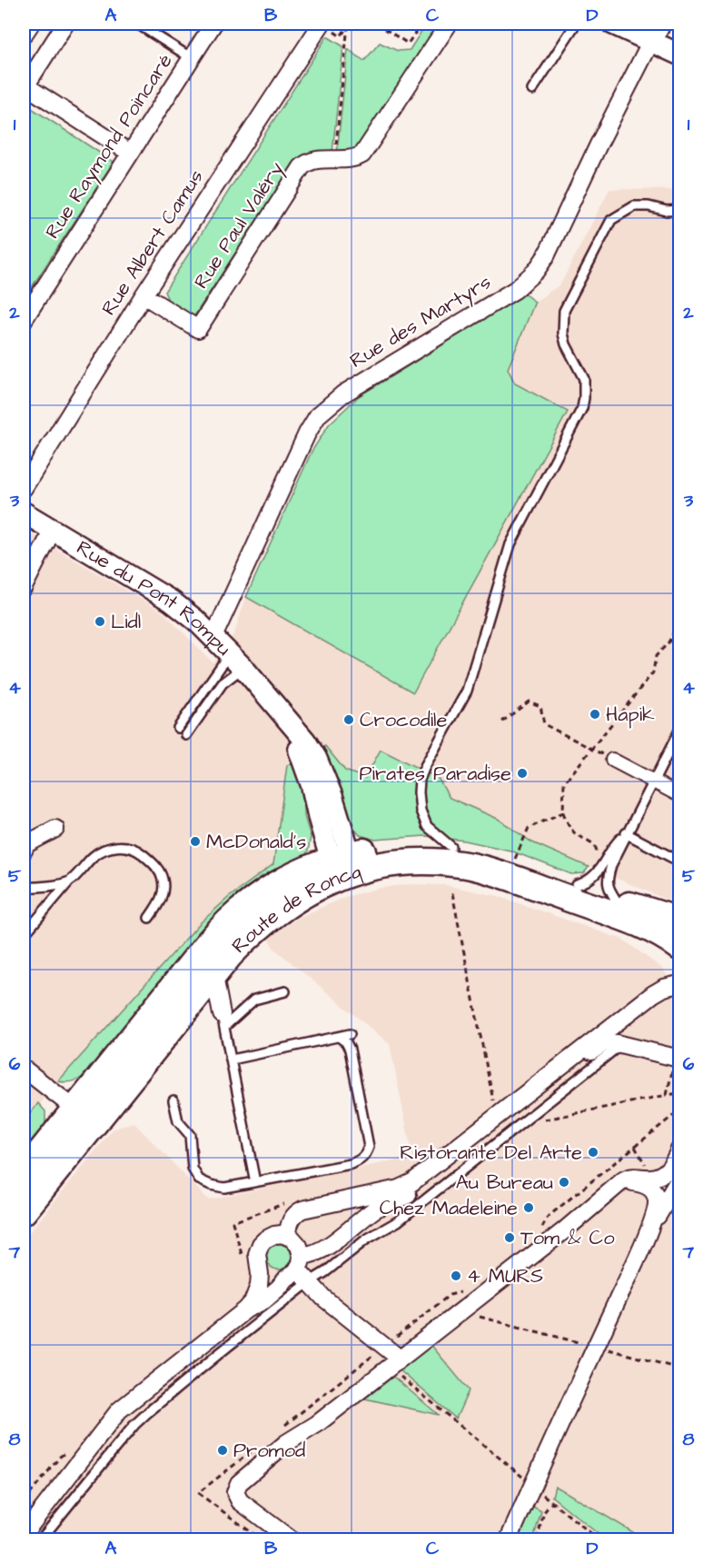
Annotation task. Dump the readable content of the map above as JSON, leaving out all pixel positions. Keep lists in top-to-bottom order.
{
  "streets": {
    "main road": ["Route de Roncq"],
    "street": [
      "Rue Raymond Poincaré",
      "Rue Paul Valéry",
      "Rue Albert Camus",
      "Rue des Martyrs",
      "Rue du Pont Rompu"
    ]
  },
  "crossings": [
    ["Rue Paul Valéry", "Rue Albert Camus"],
    ["Rue des Martyrs", "Rue du Pont Rompu"],
    ["Rue du Pont Rompu", "Route de Roncq"]
  ],
  "places": [
    "Lidl",
    "Hapik",
    "Crocodile",
    "Pirates Paradise",
    "McDonald's",
    "Ristorante Del Arte",
    "Au Bureau",
    "Chez Madeleine",
    "Tom & Co",
    "4 MURS",
    "Promod"
  ],
  "grid": {
    "columns": [
      "A",
      "B",
      "C",
      "D"
    ],
    "rows": [
      "1",
      "2",
      "3",
      "4",
      "5",
      "6",
      "7",
      "8"
    ]
  }
}
